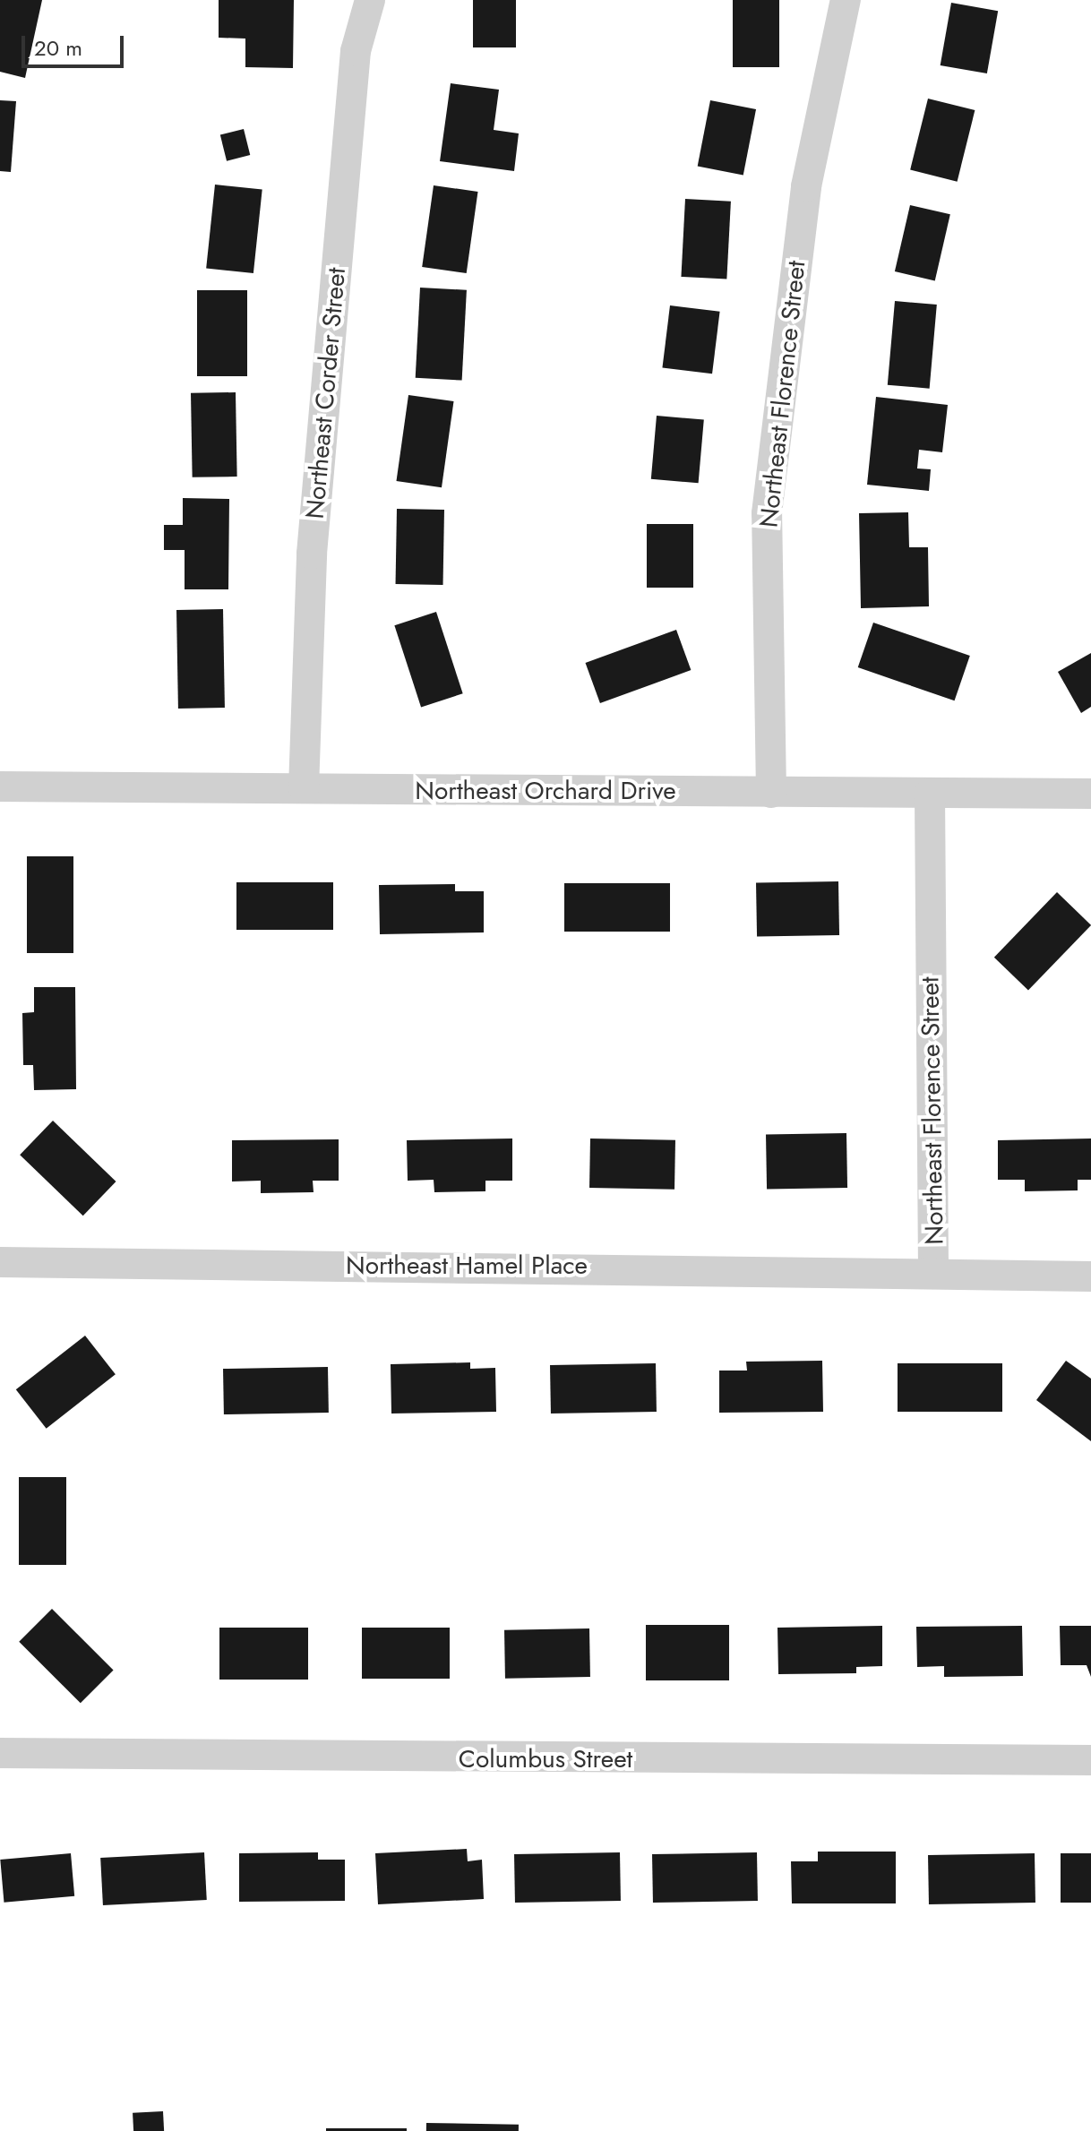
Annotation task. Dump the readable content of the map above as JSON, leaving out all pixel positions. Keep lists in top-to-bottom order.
{
  "streets": {
    "street": [
      "Northeast Corder Street",
      "Northeast Florence Street",
      "Northeast Orchard Drive",
      "Northeast Hamel Place",
      "Columbus Street"
    ]
  },
  "crossings": [
    ["Northeast Corder Street", "Northeast Orchard Drive"],
    ["Northeast Florence Street", "Northeast Orchard Drive"],
    ["Northeast Florence Street", "Northeast Hamel Place"]
  ],
  "scale_bar": "20 m"
}
